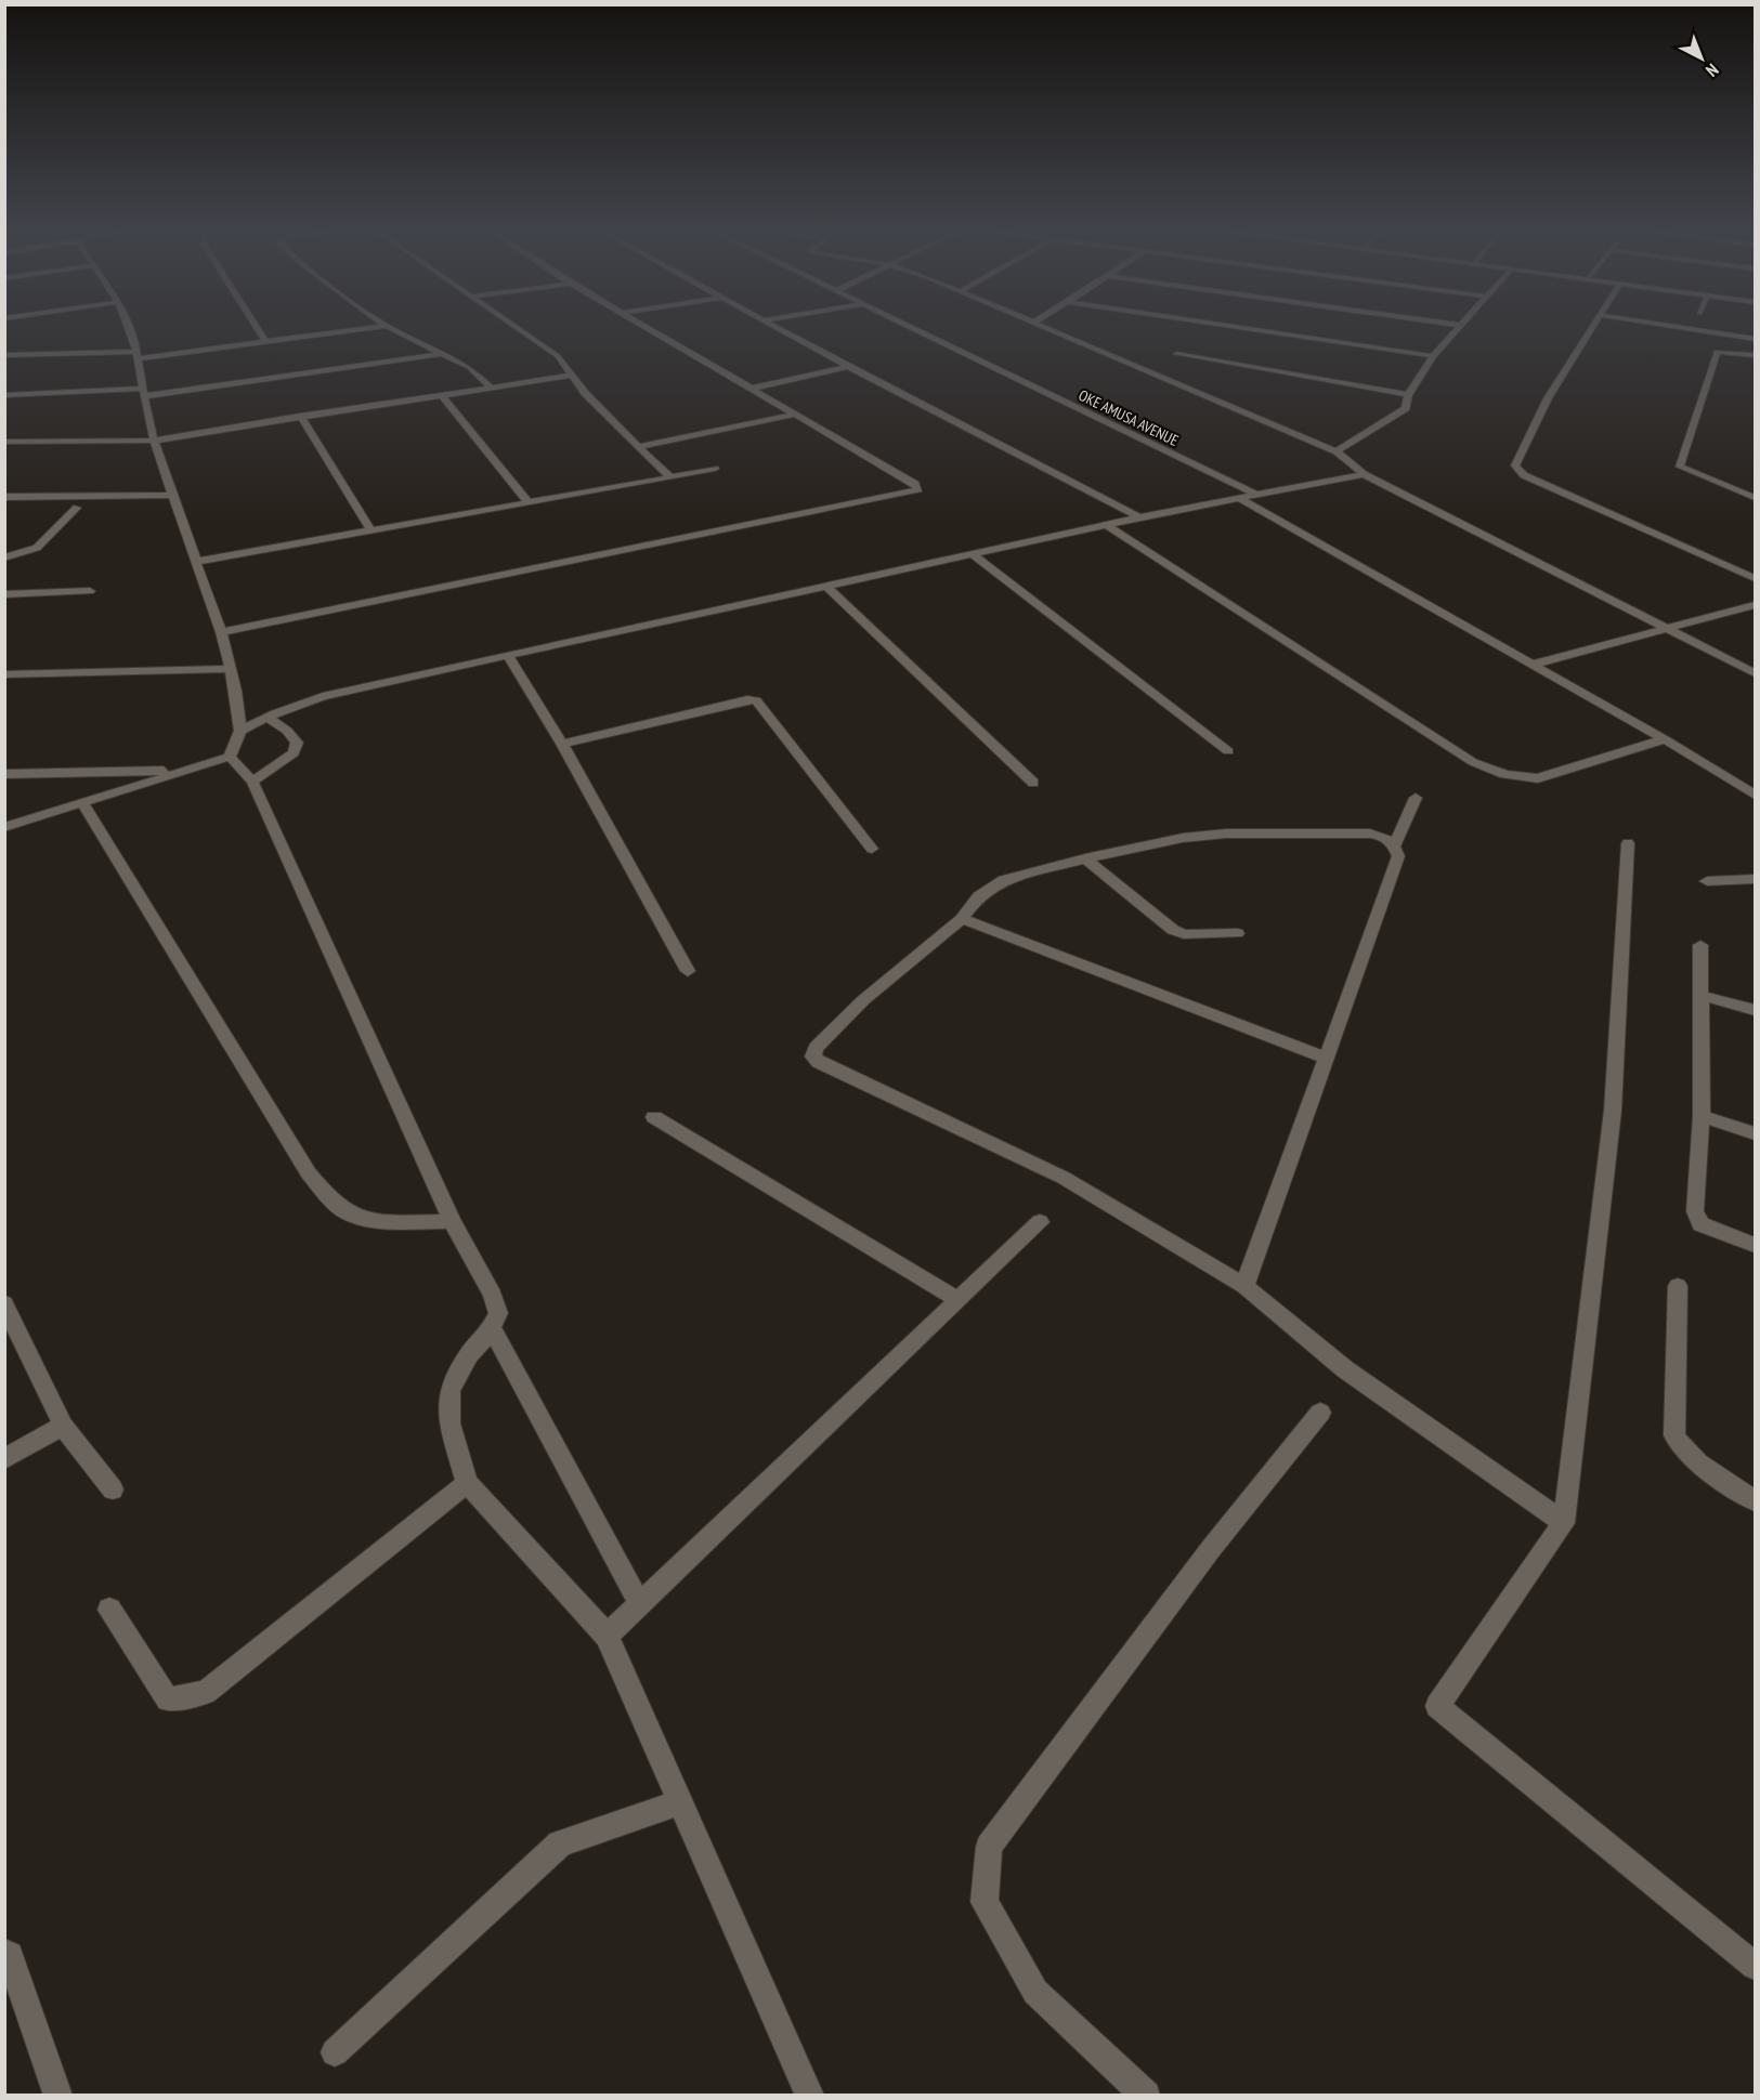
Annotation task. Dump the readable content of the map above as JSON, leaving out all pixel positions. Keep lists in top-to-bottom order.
{
  "streets": {
    "street": ["OKE AMUSA AVENUE"]
  },
  "north": "bottom right"
}
